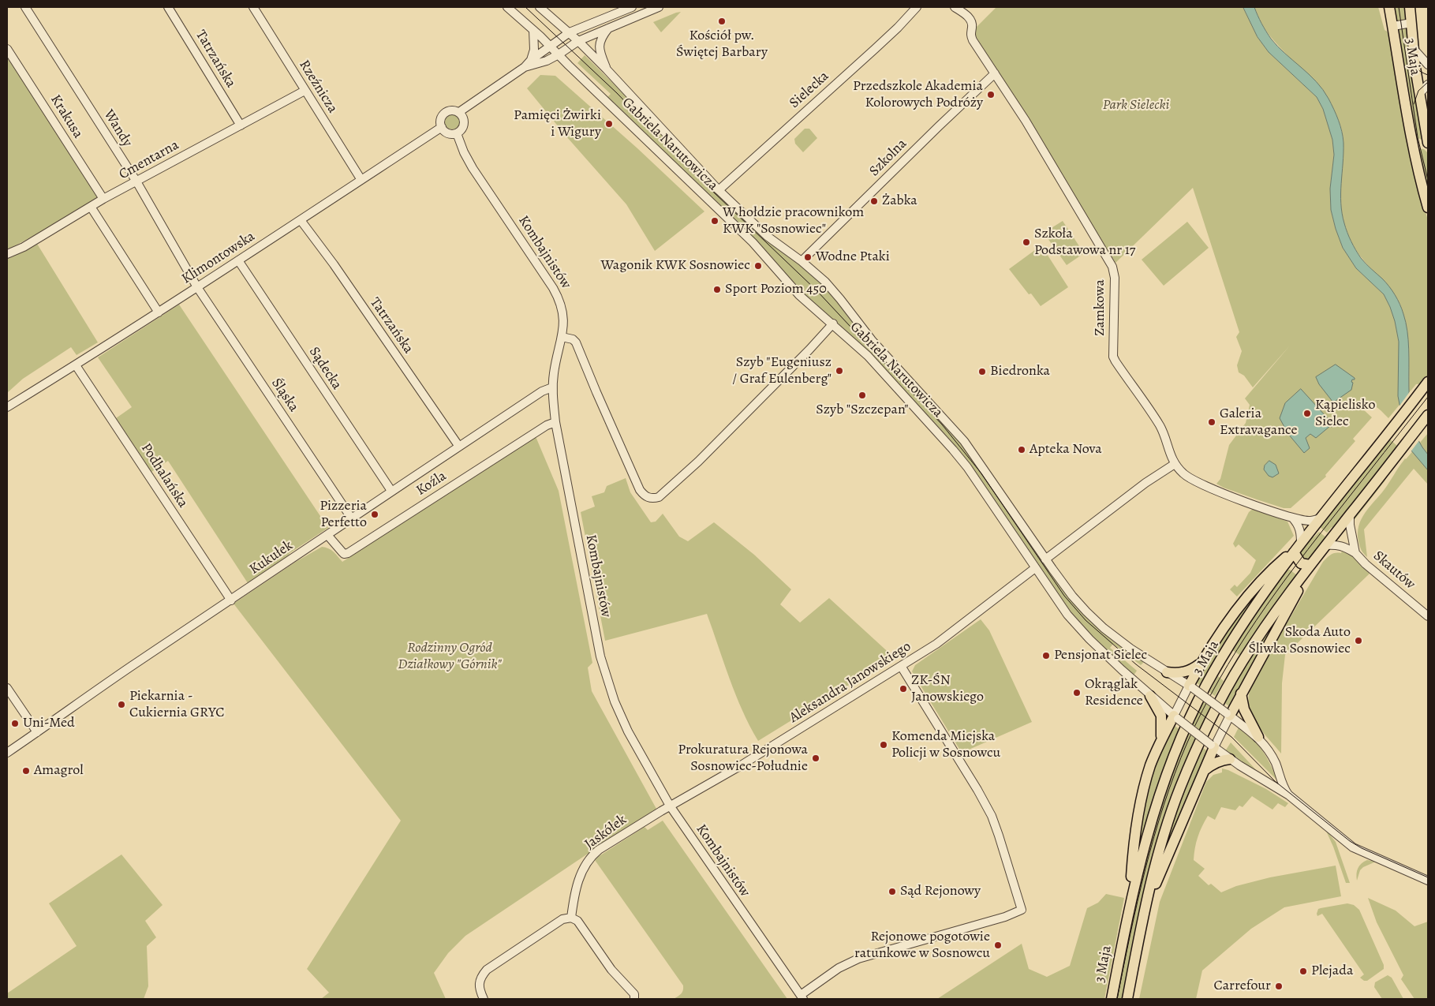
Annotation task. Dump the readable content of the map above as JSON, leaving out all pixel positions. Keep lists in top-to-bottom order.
{
  "streets": {
    "main road": ["3 Maja"],
    "street": [
      "Tatrzańska",
      "Rzeźnicza",
      "Sielecka",
      "Krakusa",
      "Wandy",
      "Gabriela Narutowicza",
      "Szkolna",
      "Cmentarna",
      "Kombajnistów",
      "Klimontowska",
      "Zamkowa",
      "Sądecka",
      "Śląska",
      "Podhalańska",
      "Koźla",
      "Kukułek",
      "Skautów",
      "Aleksandra Janowskiego",
      "Jaskółek"
    ]
  },
  "crossings": [
    ["3 Maja", "Gabriela Narutowicza"],
    ["3 Maja", "Zamkowa"],
    ["Tatrzańska", "Cmentarna"],
    ["Tatrzańska", "Klimontowska"],
    ["Tatrzańska", "Kukułek"],
    ["Rzeźnicza", "Cmentarna"],
    ["Rzeźnicza", "Klimontowska"],
    ["Sielecka", "Gabriela Narutowicza"],
    ["Krakusa", "Cmentarna"],
    ["Wandy", "Cmentarna"],
    ["Wandy", "Klimontowska"],
    ["Wandy", "Śląska"],
    ["Gabriela Narutowicza", "Szkolna"],
    ["Gabriela Narutowicza", "Aleksandra Janowskiego"],
    ["Szkolna", "Zamkowa"],
    ["Kombajnistów", "Klimontowska"],
    ["Kombajnistów", "Koźla"],
    ["Kombajnistów", "Kukułek"],
    ["Kombajnistów", "Aleksandra Janowskiego"],
    ["Kombajnistów", "Jaskółek"],
    ["Klimontowska", "Sądecka"],
    ["Klimontowska", "Śląska"],
    ["Klimontowska", "Podhalańska"],
    ["Sądecka", "Kukułek"],
    ["Śląska", "Kukułek"],
    ["Podhalańska", "Kukułek"],
    ["Koźla", "Kukułek"],
    ["Aleksandra Janowskiego", "Jaskółek"]
  ],
  "parks": ["Park Sielecki", "Rodzinny Ogród Działkowy \"Górnik\""],
  "places": [
    "Kościół pw. Świętej Barbary",
    "Przedszkole Akademia Kolorowych Podróży",
    "Pamięci Żwirki i Wigury",
    "Żabka",
    "W hołdzie pracownikom KWK \"Sosnowiec\"",
    "Szkoła Podstawowa nr 17",
    "Wodne Ptaki",
    "Wagonik KWK Sosnowiec",
    "Sport Poziom 450",
    "Szyb \"Eugeniusz / Graf Eulenberg\"",
    "Biedronka",
    "Szyb \"Szczepan\"",
    "Kąpielisko Sielec",
    "Galeria Extravagance",
    "Apteka Nova",
    "Pizzeria Perfetto",
    "Skoda Auto Śliwka Sosnowiec",
    "Pensjonat Sielec",
    "ZK-ŚN Janowskiego",
    "Okrąglak Residence",
    "Piekarnia - Cukiernia GRYC",
    "Uni-Med",
    "Komenda Miejska Policji w Sosnowcu",
    "Prokuratura Rejonowa Sosnowiec-Południe",
    "Amagrol",
    "Sąd Rejonowy",
    "Rejonowe pogotowie ratunkowe w Sosnowcu",
    "Plejada",
    "Carrefour"
  ]
}
